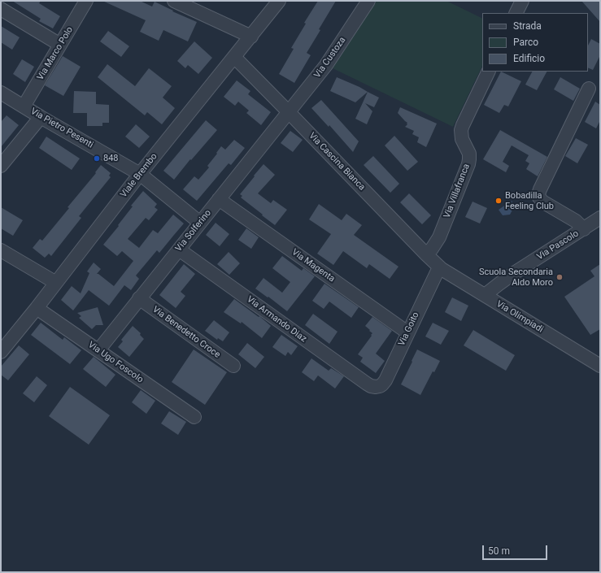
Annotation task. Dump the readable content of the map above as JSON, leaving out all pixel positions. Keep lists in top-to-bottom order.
{
  "streets": {
    "street": [
      "Via Marco Polo",
      "Via Custoza",
      "Via Pietro Pesenti",
      "Via Cascina Bianca",
      "Viale Brembo",
      "Via Villafranca",
      "Via Solferino",
      "Via Pascolo",
      "Via Magenta",
      "Via Olimpiadi",
      "Via Armando Diaz",
      "Via Goito",
      "Via Benedetto Croce",
      "Via Ugo Foscolo"
    ]
  },
  "crossings": [
    ["Via Marco Polo", "Via Pietro Pesenti"],
    ["Via Custoza", "Via Cascina Bianca"],
    ["Via Custoza", "Via Solferino"],
    ["Via Pietro Pesenti", "Viale Brembo"],
    ["Via Pietro Pesenti", "Via Solferino"],
    ["Via Cascina Bianca", "Viale Brembo"],
    ["Via Cascina Bianca", "Via Villafranca"],
    ["Via Cascina Bianca", "Via Solferino"],
    ["Via Cascina Bianca", "Via Olimpiadi"],
    ["Via Cascina Bianca", "Via Goito"],
    ["Viale Brembo", "Via Ugo Foscolo"],
    ["Via Solferino", "Via Magenta"],
    ["Via Solferino", "Via Armando Diaz"],
    ["Via Solferino", "Via Benedetto Croce"],
    ["Via Solferino", "Via Ugo Foscolo"],
    ["Via Pascolo", "Via Olimpiadi"],
    ["Via Magenta", "Via Goito"],
    ["Via Olimpiadi", "Via Goito"],
    ["Via Armando Diaz", "Via Goito"]
  ],
  "places": ["848", "Bobadilla Feeling Club", "Scuola Secondaria Aldo Moro"],
  "legend": ["Strada", "Parco", "Edificio"],
  "scale_bar": "50 m"
}
